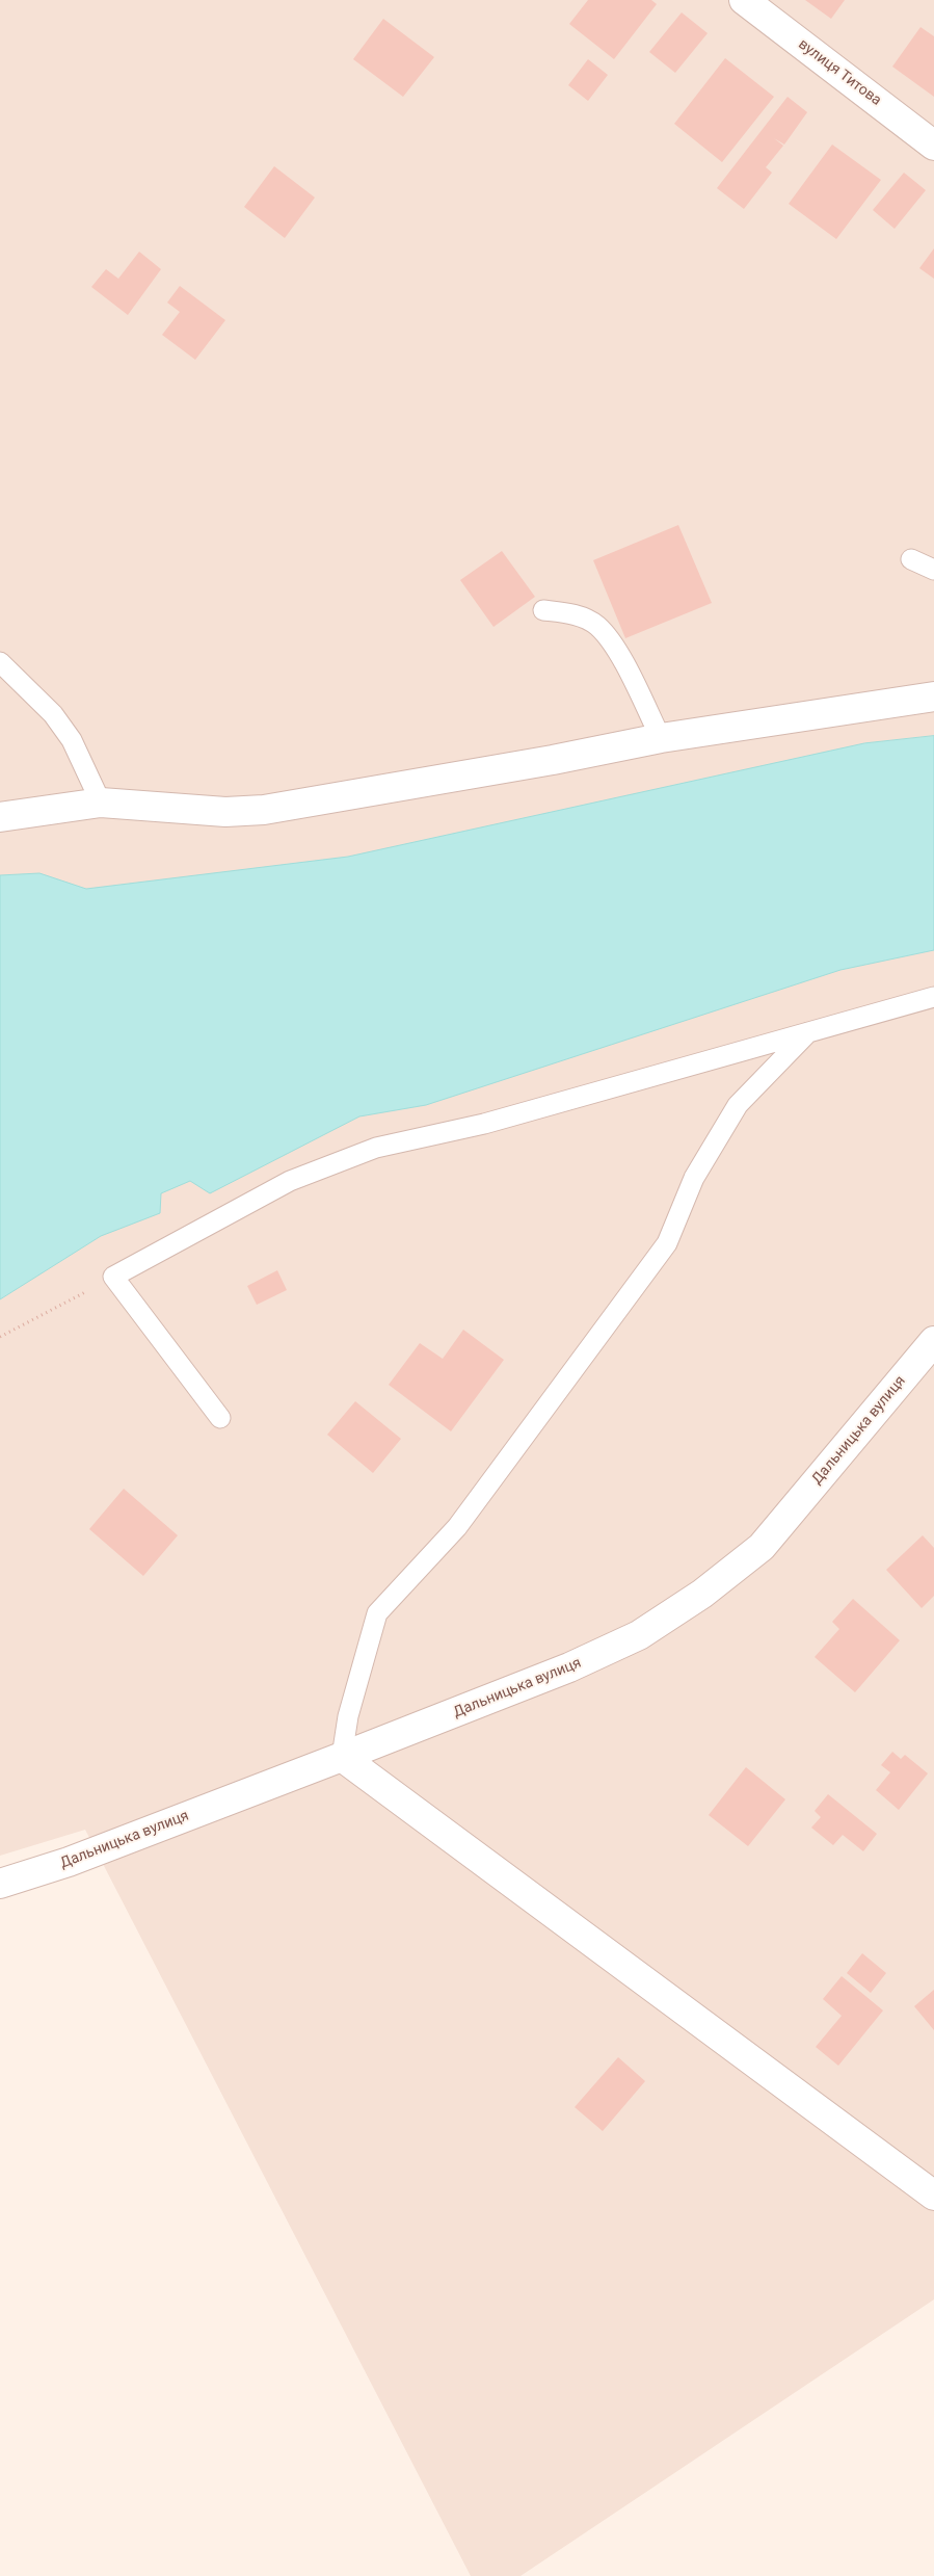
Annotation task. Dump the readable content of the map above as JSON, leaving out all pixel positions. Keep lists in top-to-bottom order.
{
  "streets": {
    "street": ["вулиця Титова", "Дальницька вулиця"]
  }
}
